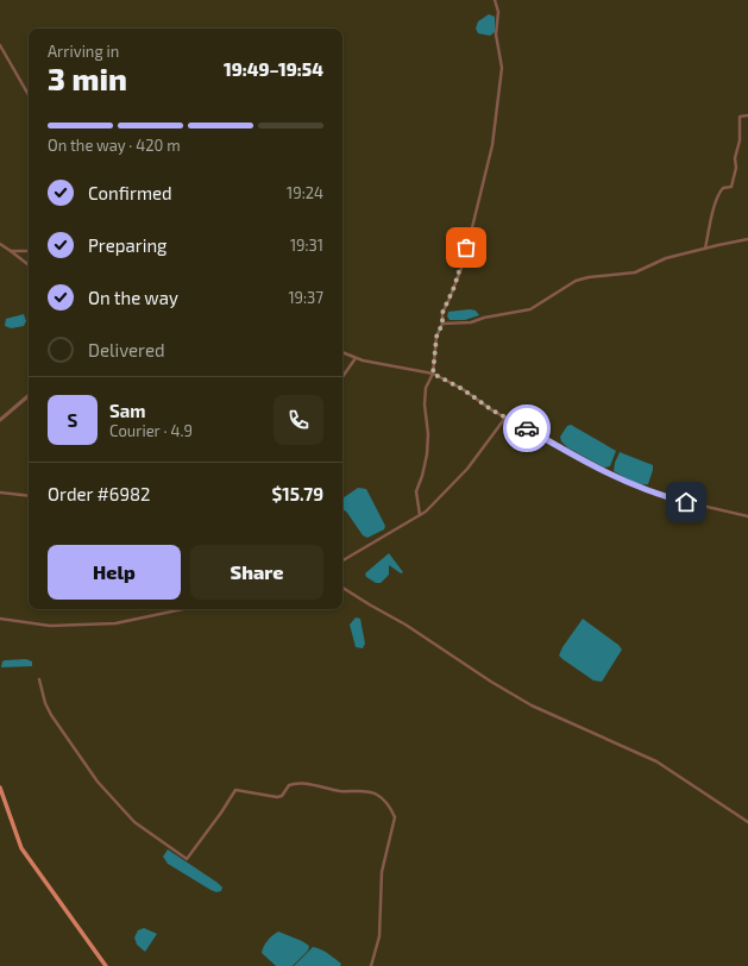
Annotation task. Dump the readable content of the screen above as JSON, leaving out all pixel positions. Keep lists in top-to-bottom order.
{
  "page": {
    "heading": ["3 min", "Arriving in", "19:49–19:54"],
    "panel": [
      "Sam",
      "Courier · 4.9",
      "Order #6982",
      "$15.79"
    ],
    "bar": "On the way · 420 m",
    "list": [
      ["Confirmed", "19:24"],
      ["Preparing", "19:31"],
      ["On the way", "19:37"],
      "Delivered"
    ],
    "round": "S",
    "buttons": ["Help", "Share"]
  }
}
